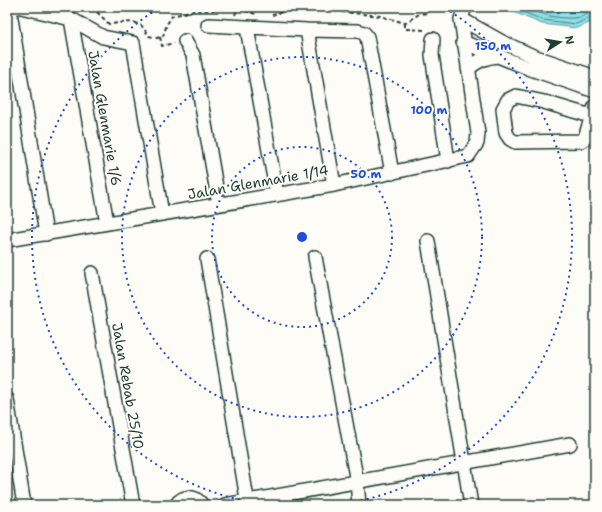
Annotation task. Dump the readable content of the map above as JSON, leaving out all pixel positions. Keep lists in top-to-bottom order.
{
  "streets": {
    "street": ["Jalan Glenmarie 1/6", "Jalan Glenmarie 1/14", "Jalan Rebab 25/10"]
  },
  "crossings": [
    ["Jalan Glenmarie 1/6", "Jalan Glenmarie 1/14"]
  ],
  "north": "right",
  "rings": ["150 m", "100 m", "50 m"]
}
